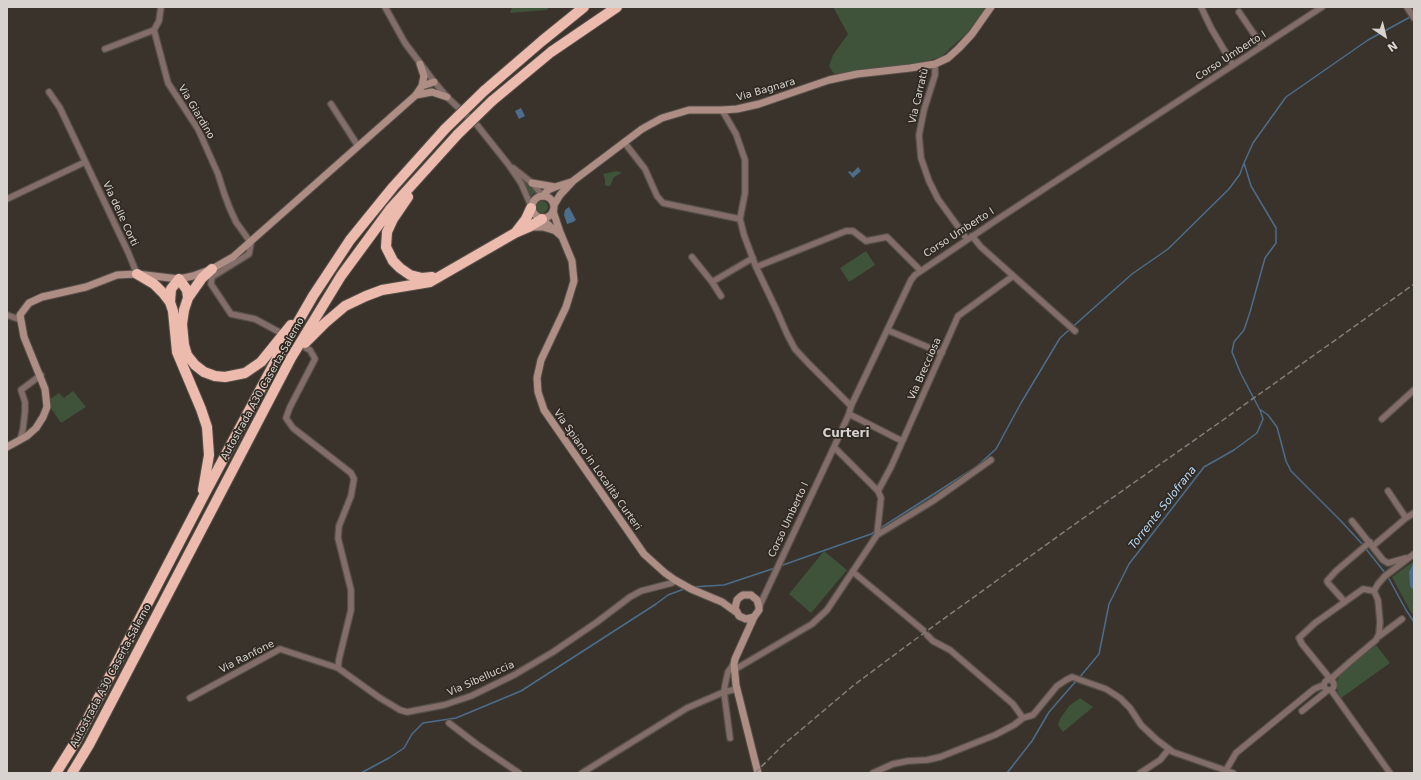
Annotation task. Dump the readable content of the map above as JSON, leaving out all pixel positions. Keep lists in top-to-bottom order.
{
  "streets": {
    "highway": ["Autostrada A30 Caserta-Salerno"],
    "main road": ["Via Bagnara", "Via Spiano in Località Curteri"],
    "street": [
      "Corso Umberto I",
      "Via Carratù",
      "Via Giardino",
      "Via delle Corti",
      "Via Brecciosa",
      "Via Ranfone",
      "Via Sibelluccia"
    ]
  },
  "crossings": [
    ["Corso Umberto I", "Via Carratù"],
    ["Corso Umberto I", "Via Spiano in Località Curteri"],
    ["Via Bagnara", "Via Carratù"],
    ["Via Bagnara", "Via Spiano in Località Curteri"],
    ["Via Carratù", "Via Brecciosa"],
    ["Via Spiano in Località Curteri", "Via Sibelluccia"],
    ["Via Ranfone", "Via Sibelluccia"]
  ],
  "districts": ["Curteri"],
  "water": ["Torrente Solofrana"],
  "north": "bottom right"
}
